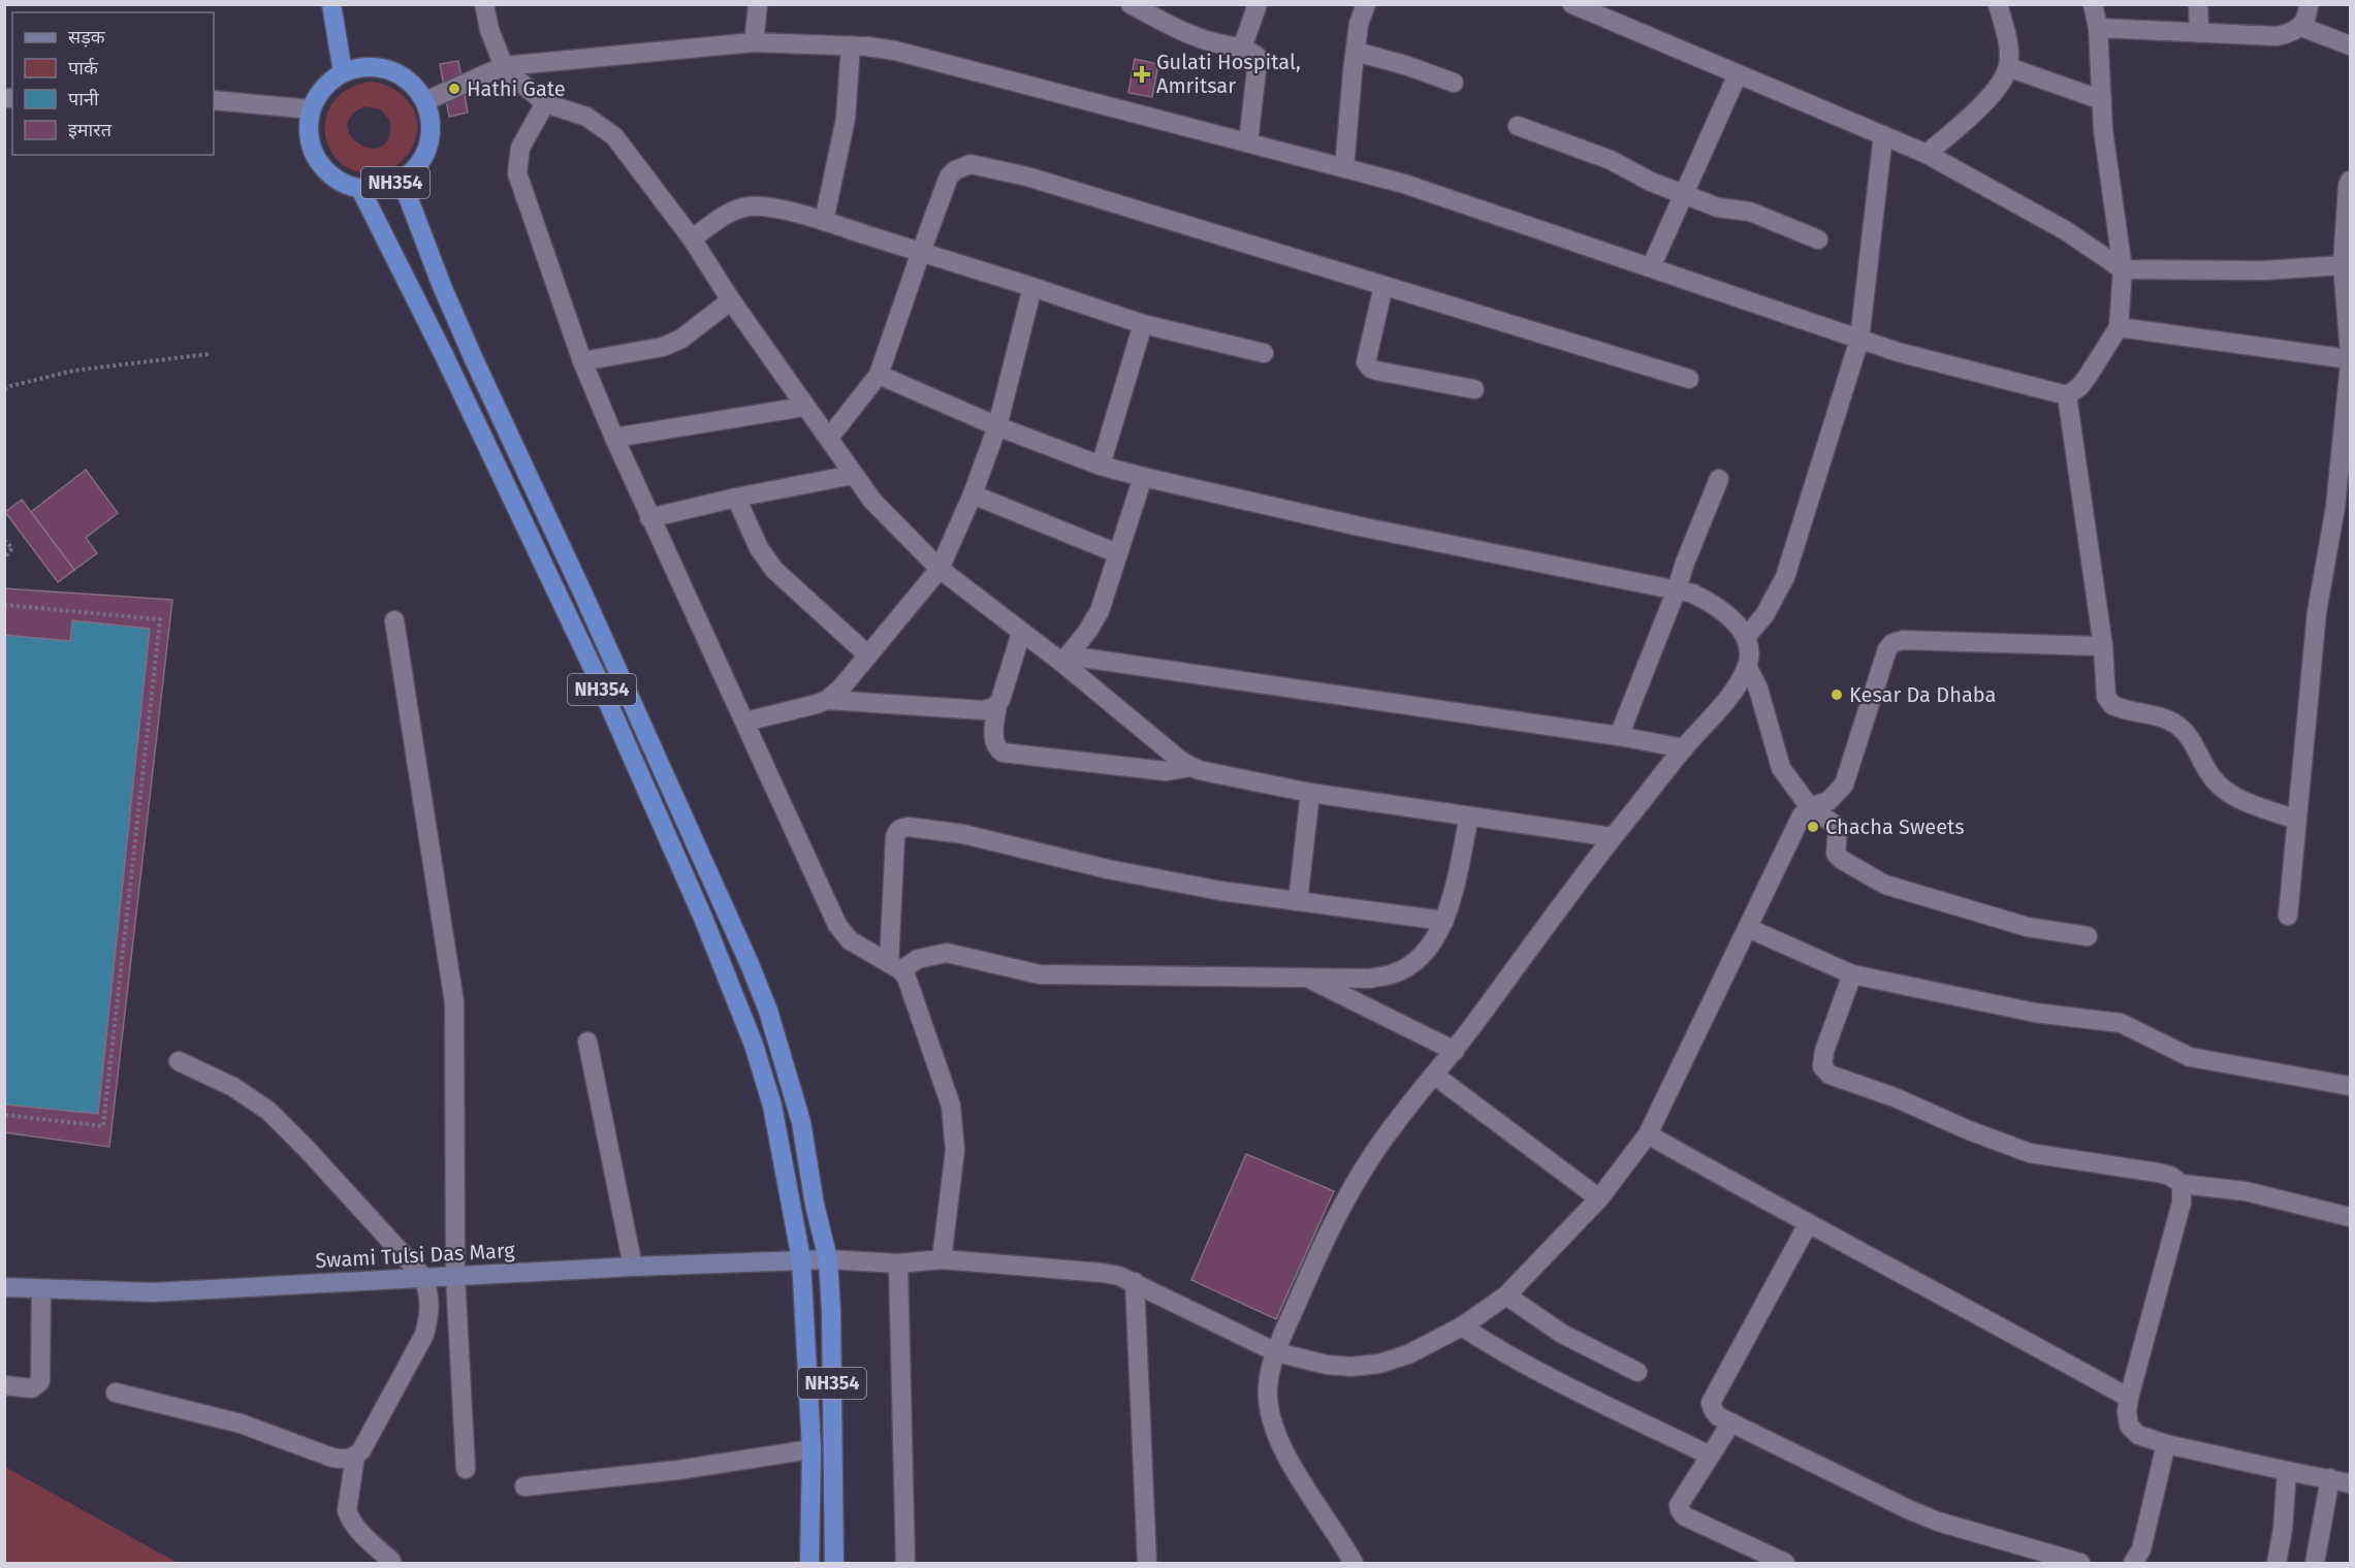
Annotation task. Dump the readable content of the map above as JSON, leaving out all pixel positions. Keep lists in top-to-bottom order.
{
  "streets": {
    "highway": ["NH354"],
    "street": ["Swami Tulsi Das Marg"]
  },
  "crossings": [
    ["NH354", "Swami Tulsi Das Marg"]
  ],
  "places": {
    "health": ["Gulati Hospital, Amritsar"],
    "other": ["Hathi Gate", "Kesar Da Dhaba", "Chacha Sweets"]
  },
  "legend": [
    "सड़क",
    "पार्क",
    "पानी",
    "इमारत"
  ]
}
